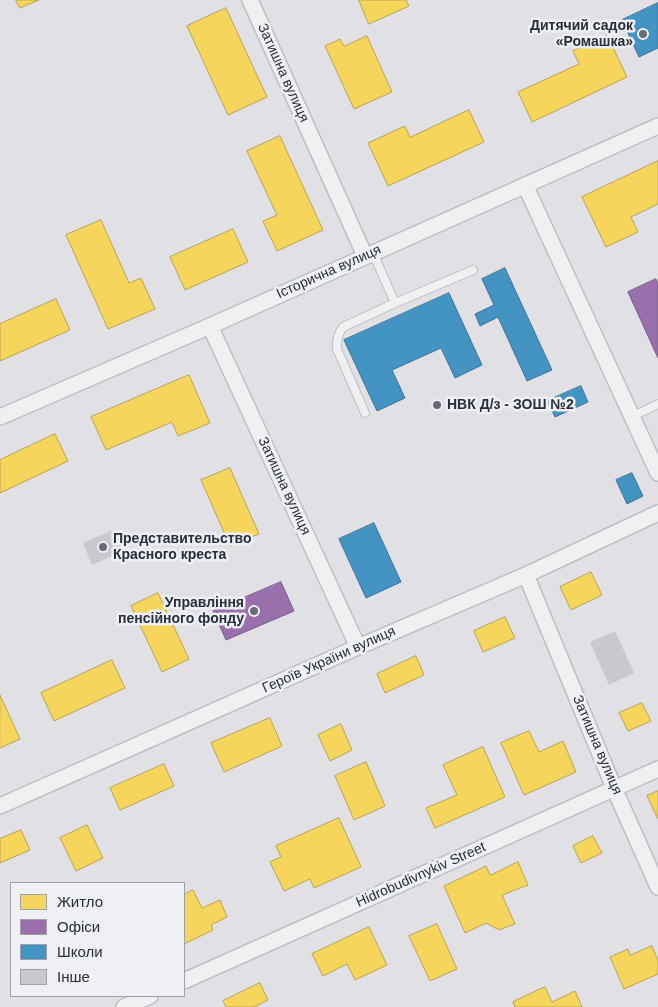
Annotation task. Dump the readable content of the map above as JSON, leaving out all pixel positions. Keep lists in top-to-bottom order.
{
  "streets": {
    "street": [
      "Затишна вулиця",
      "Історична вулиця",
      "Героїв України вулиця",
      "Hidrobudivnykiv Street"
    ]
  },
  "crossings": [
    ["Затишна вулиця", "Історична вулиця"],
    ["Затишна вулиця", "Героїв України вулиця"],
    ["Затишна вулиця", "Hidrobudivnykiv Street"]
  ],
  "places": [
    "Дитячий садок «Ромашка»",
    "НВК Д/з - ЗОШ №2",
    "Представительство Красного креста",
    "Управління пенсійного фонду"
  ],
  "legend": [
    "Житло",
    "Офіси",
    "Школи",
    "Інше"
  ]
}
